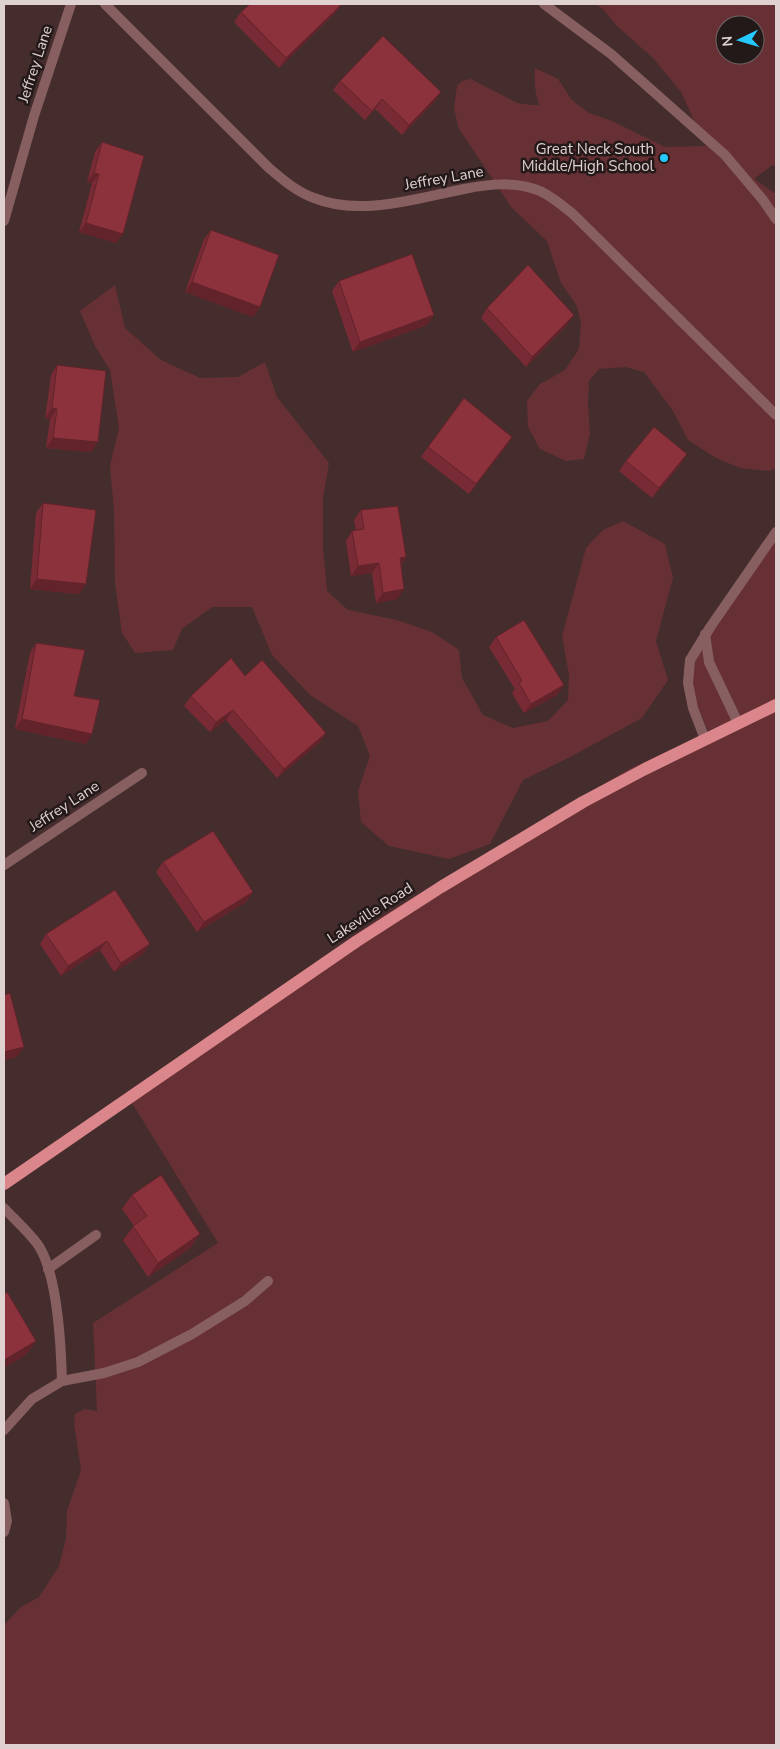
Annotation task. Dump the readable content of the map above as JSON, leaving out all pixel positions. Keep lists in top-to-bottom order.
{
  "streets": {
    "main road": ["Lakeville Road"],
    "street": ["Jeffrey Lane"]
  },
  "places": ["Great Neck South Middle/High School"],
  "north": "left"
}
